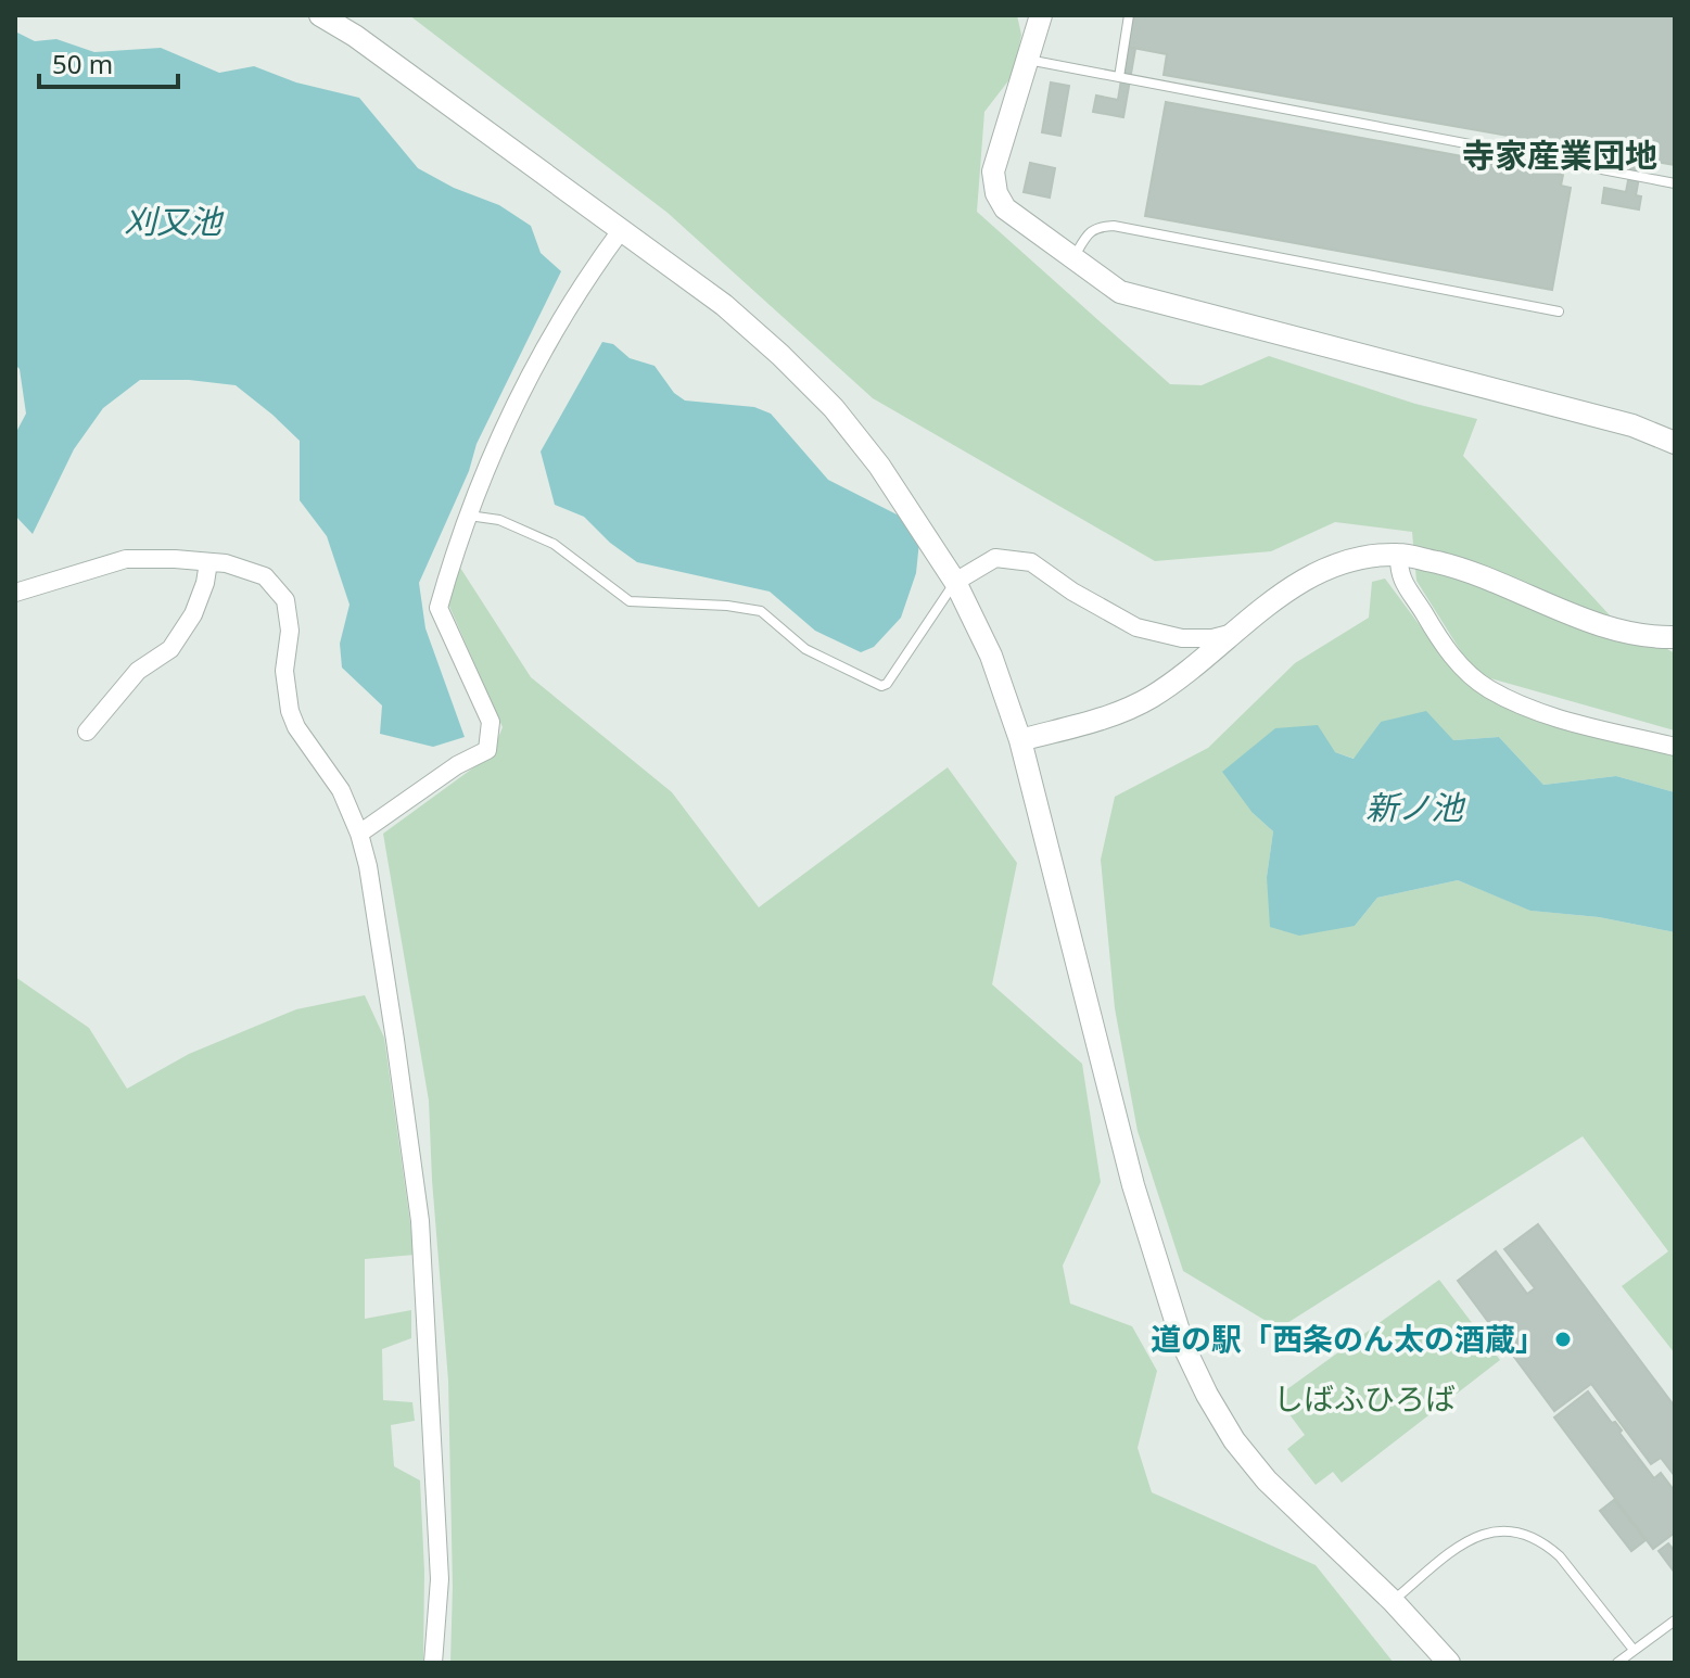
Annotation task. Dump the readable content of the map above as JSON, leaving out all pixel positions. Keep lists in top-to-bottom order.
{
  "districts": ["寺家産業団地"],
  "water": ["刈又池", "新ノ池"],
  "parks": ["しばふひろば"],
  "places": ["道の駅「西条のん太の酒蔵」"],
  "scale_bar": "50 m"
}
